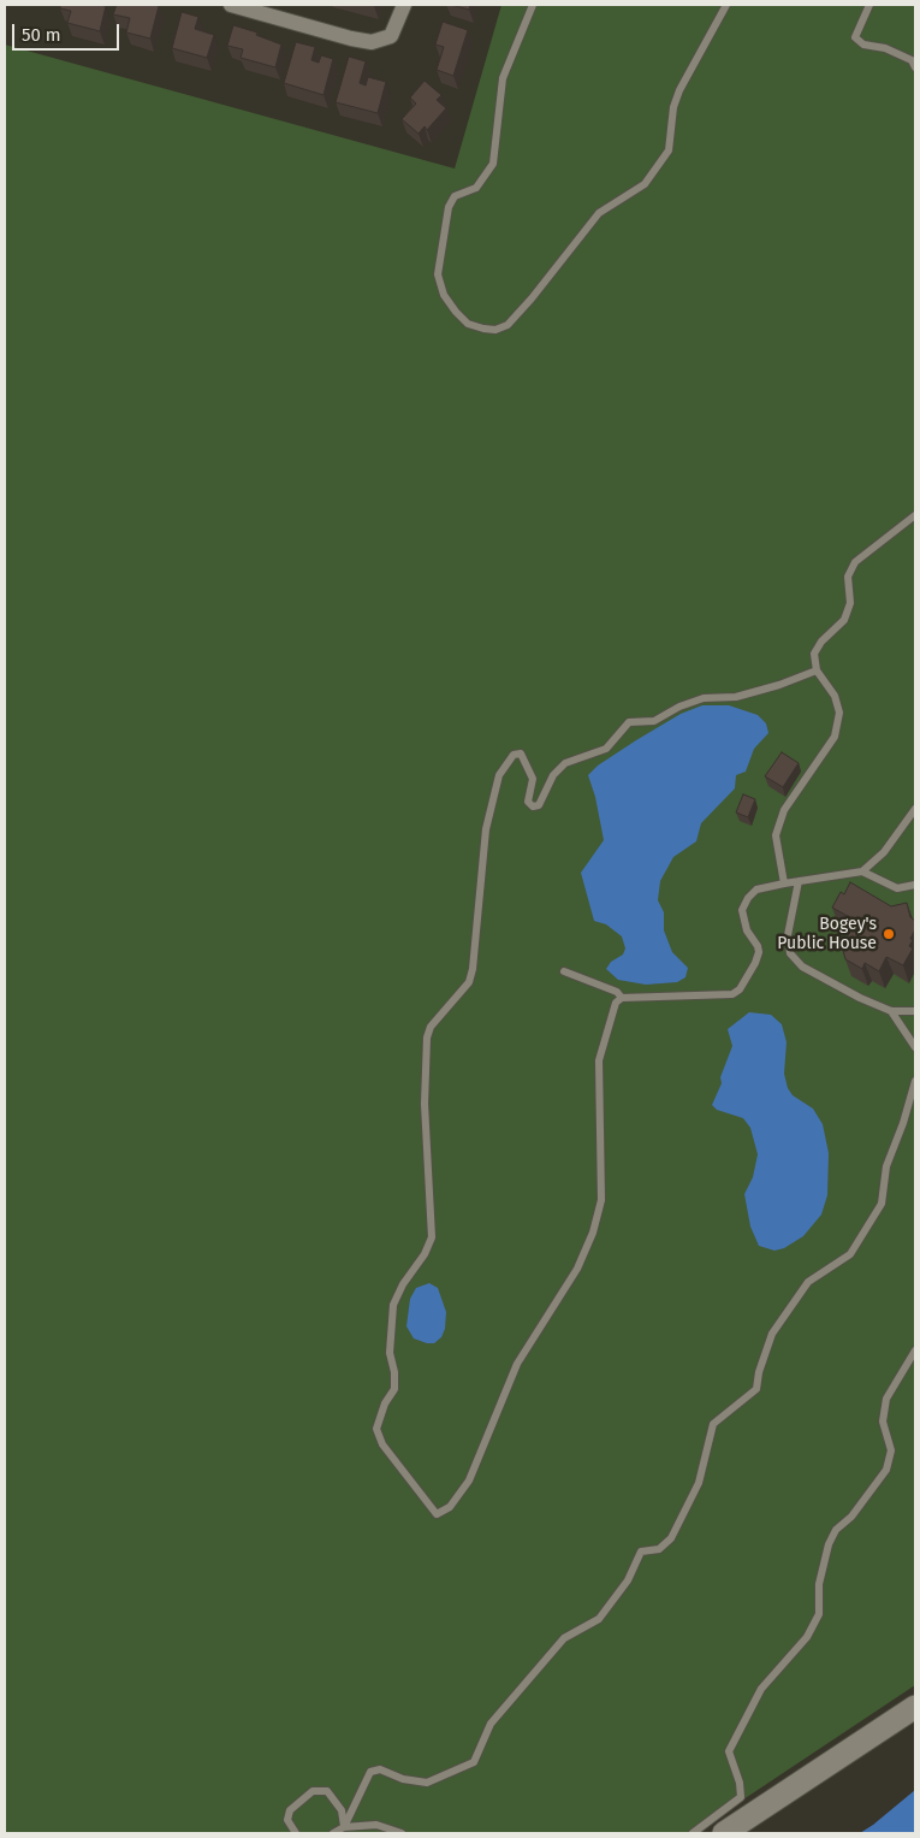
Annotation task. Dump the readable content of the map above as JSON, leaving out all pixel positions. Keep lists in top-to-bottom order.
{
  "places": ["Bogey's Public House"],
  "scale_bar": "50 m"
}
